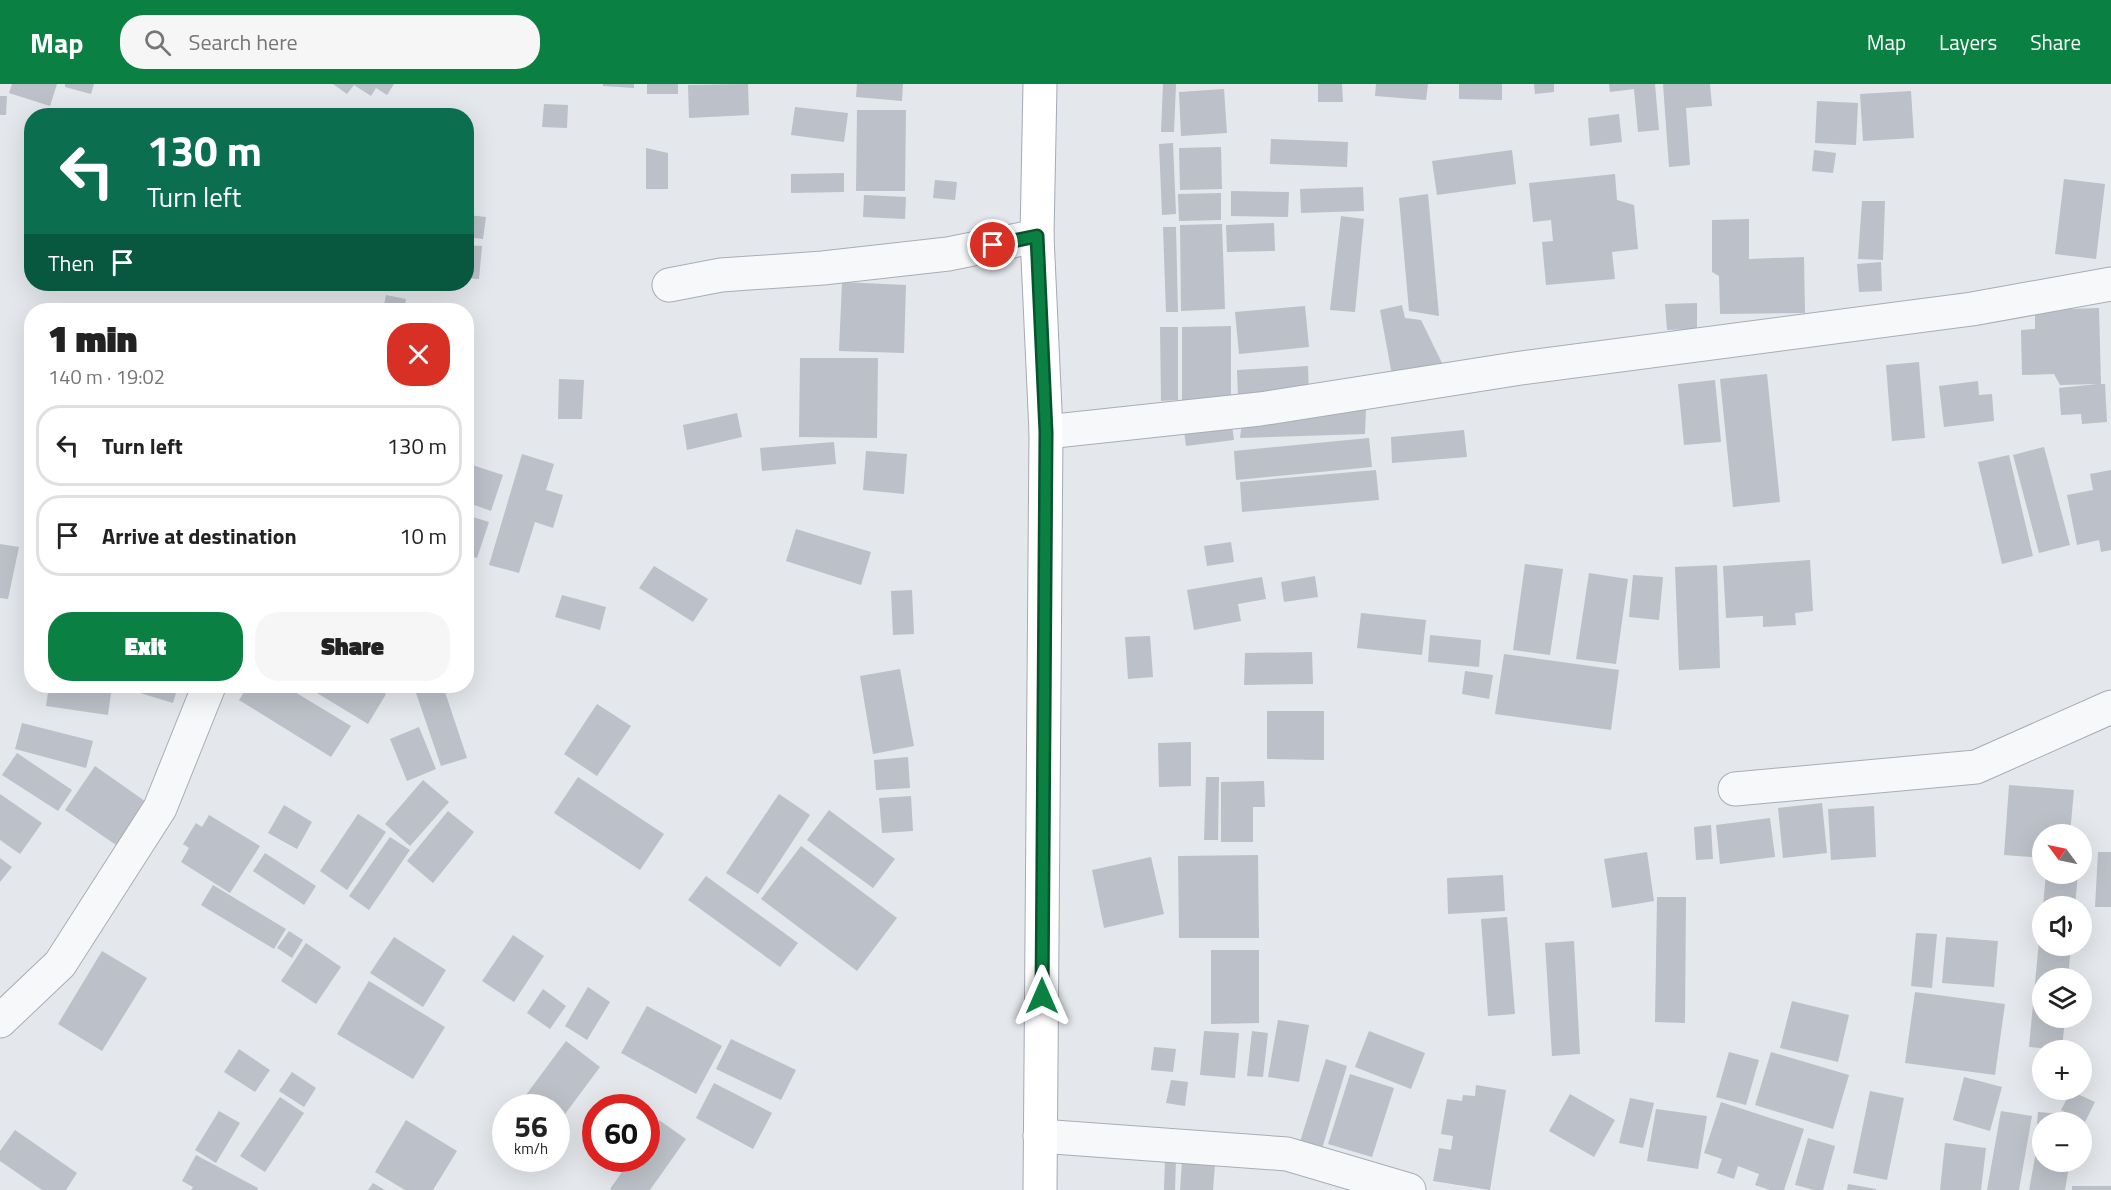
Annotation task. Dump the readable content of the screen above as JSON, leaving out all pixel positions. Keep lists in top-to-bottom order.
{
  "north": "top left",
  "page": {
    "header": "Map",
    "search": "Search here",
    "nav": ["Map", "Layers", "Share"],
    "turn": ["130 m", "Turn left"],
    "then": "Then",
    "heading": ["1 min", "140 m · 19:02"],
    "list": [
      {
        "name": "Turn left",
        "value": "130 m"
      },
      {
        "name": "Arrive at destination",
        "value": "10 m"
      }
    ],
    "buttons": ["Exit", "Share"],
    "map_buttons": ["+", "−"],
    "speed": "56 km/h",
    "limit": "60"
  }
}
